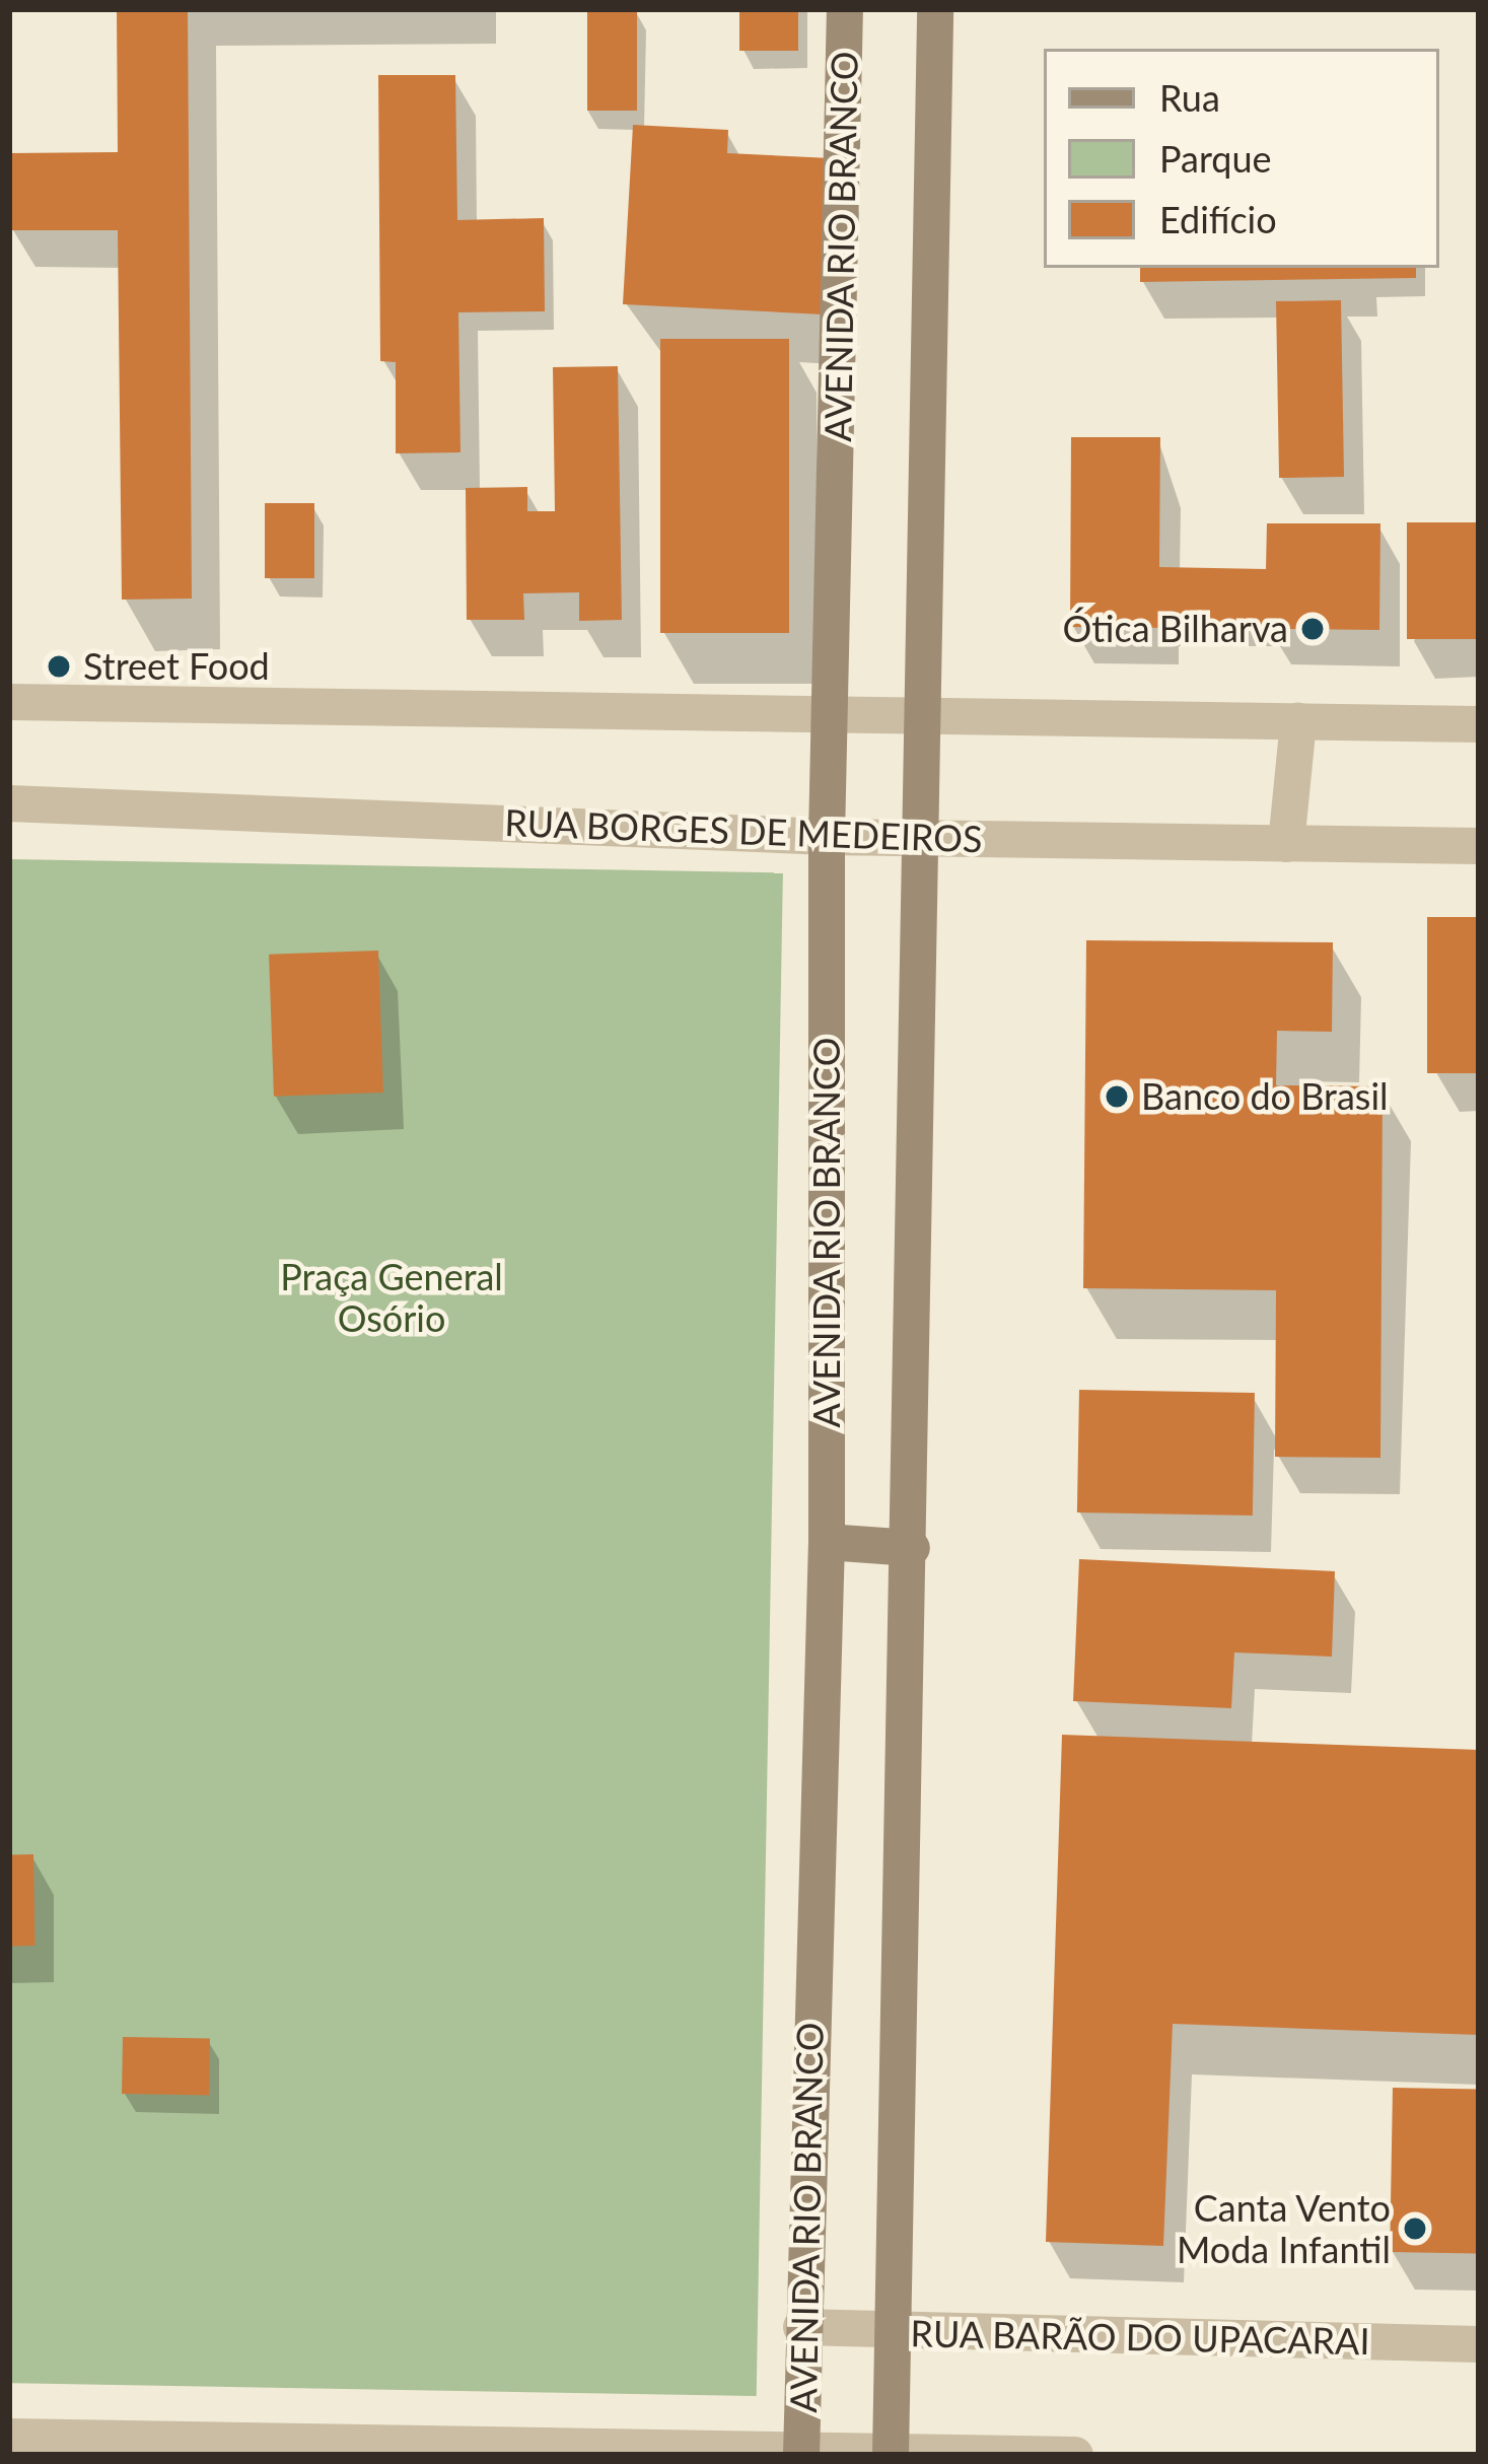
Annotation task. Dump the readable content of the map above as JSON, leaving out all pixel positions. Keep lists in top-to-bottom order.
{
  "streets": {
    "street": ["AVENIDA RIO BRANCO", "RUA BORGES DE MEDEIROS", "RUA BARÃO DO UPACARAI"]
  },
  "crossings": [
    ["AVENIDA RIO BRANCO", "RUA BORGES DE MEDEIROS"],
    ["AVENIDA RIO BRANCO", "RUA BARÃO DO UPACARAI"]
  ],
  "parks": ["Praça General Osório"],
  "places": [
    "Ótica Bilharva",
    "Street Food",
    "Banco do Brasil",
    "Canta Vento Moda Infantil"
  ],
  "legend": ["Rua", "Parque", "Edifício"]
}
